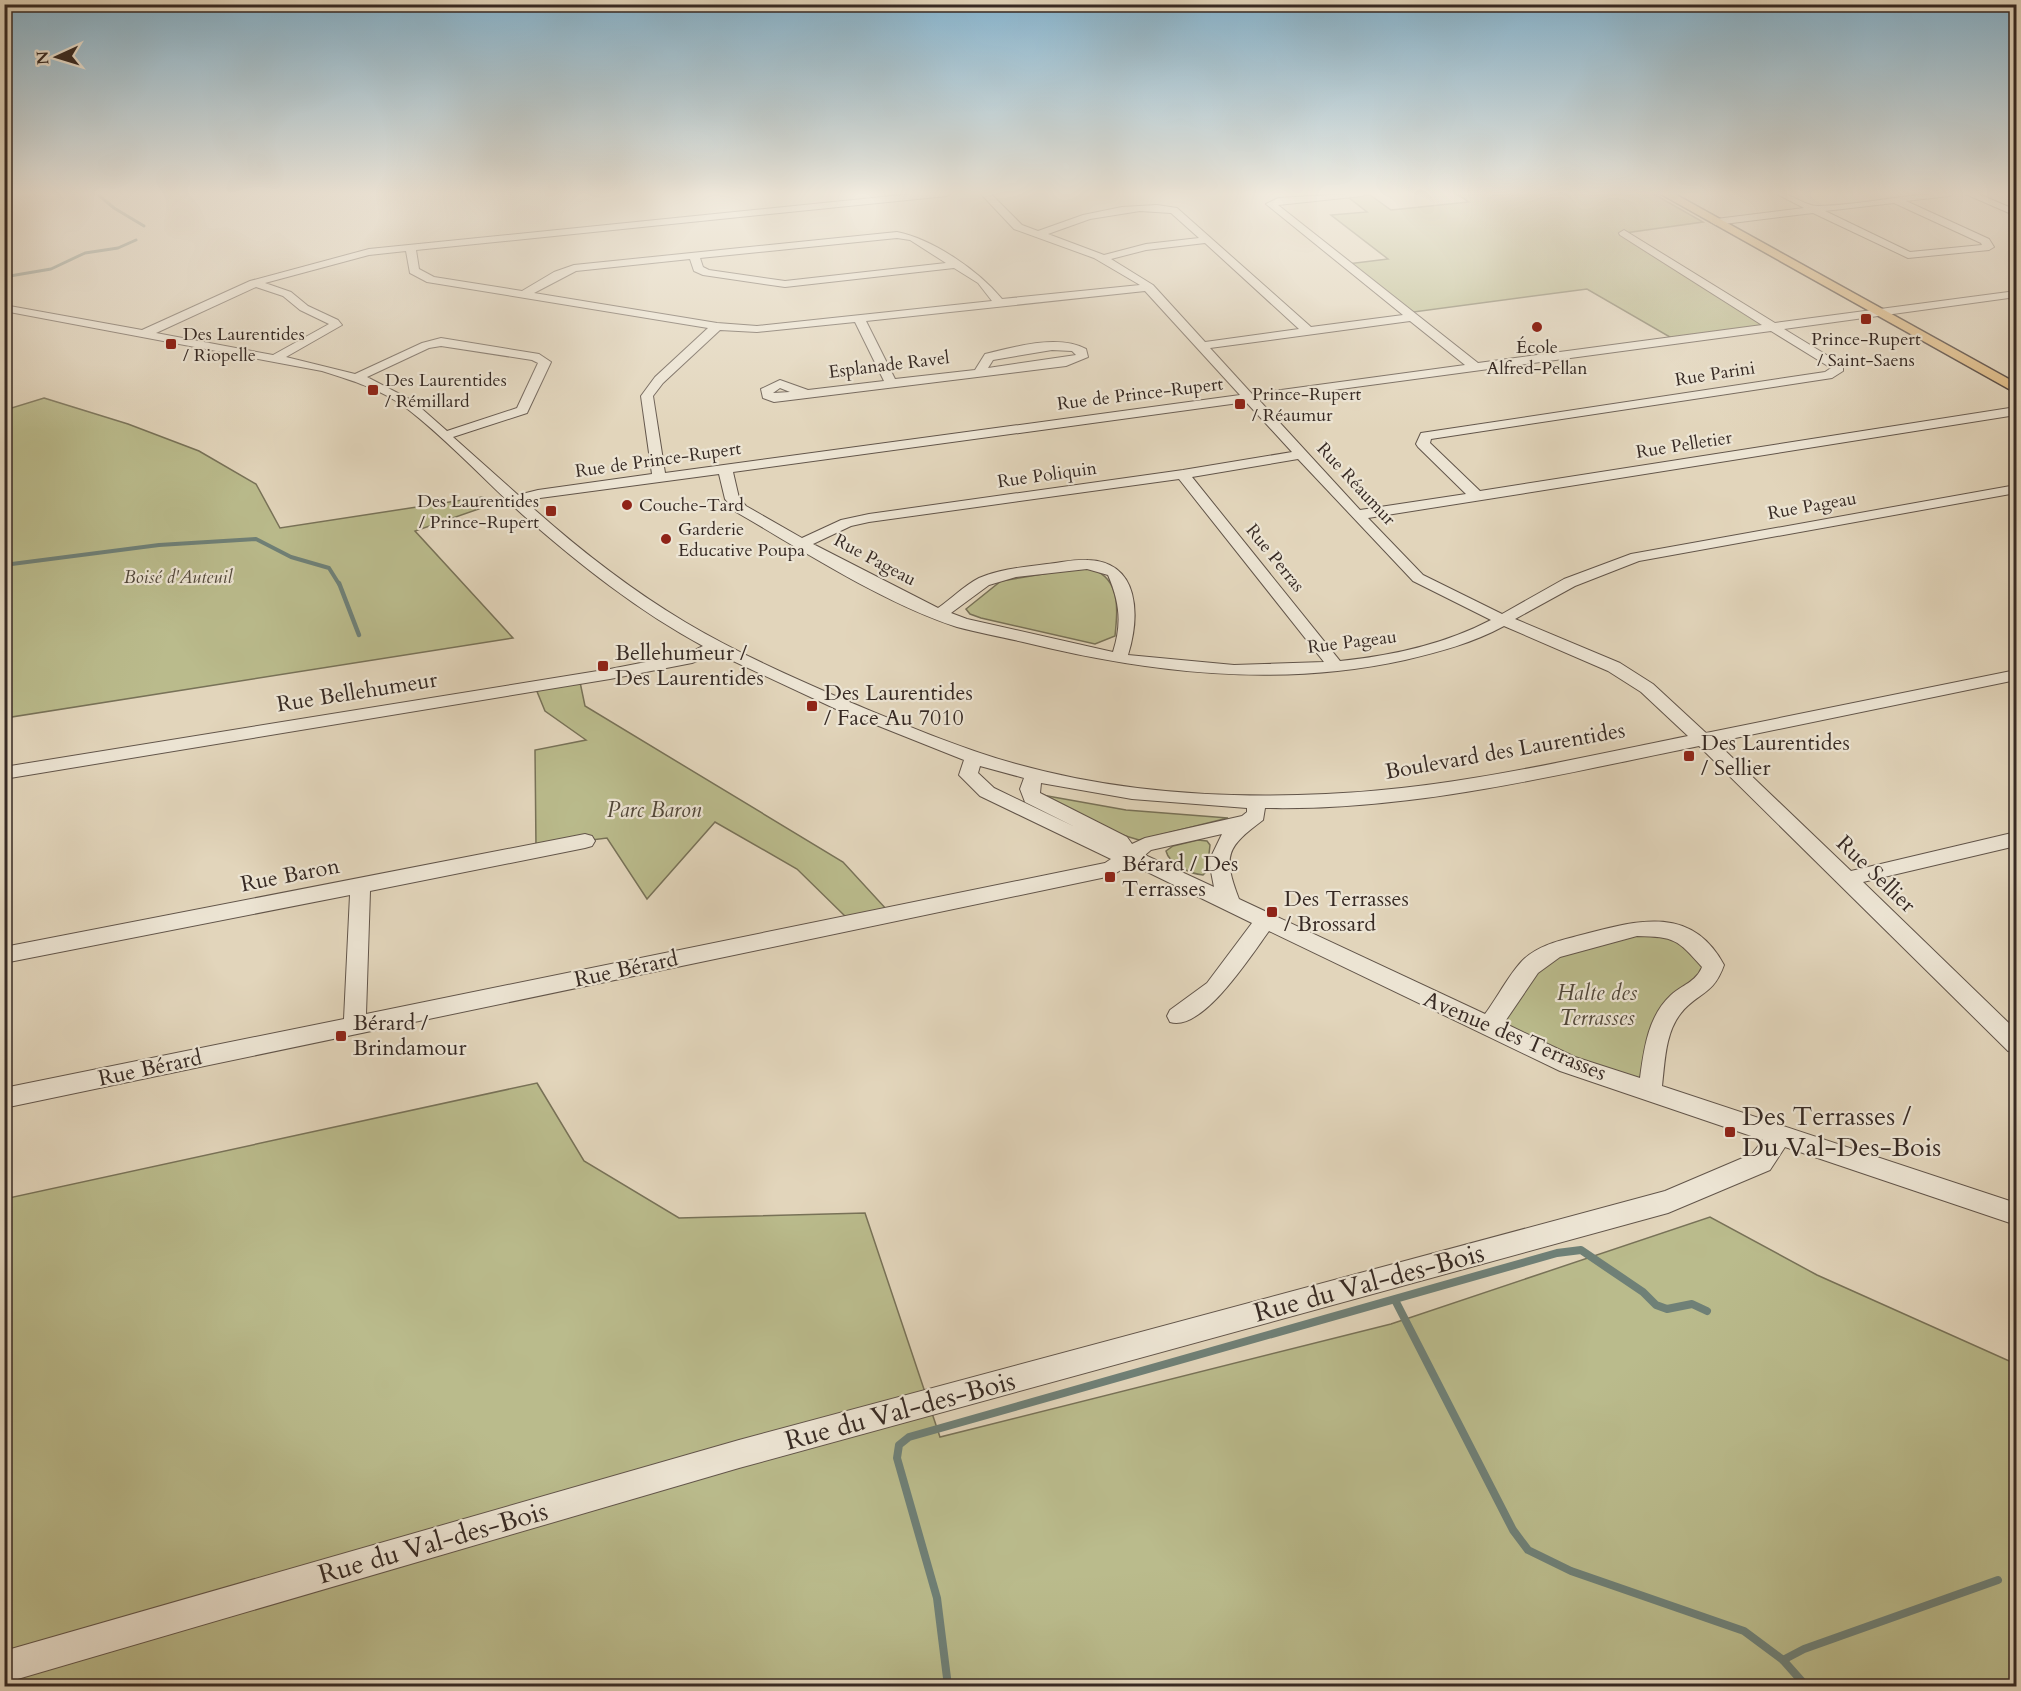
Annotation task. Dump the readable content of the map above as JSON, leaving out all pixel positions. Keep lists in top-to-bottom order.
{
  "streets": {
    "street": [
      "Esplanade Ravel",
      "Rue Parini",
      "Rue de Prince-Rupert",
      "Rue Pelletier",
      "Rue Poliquin",
      "Rue Réaumur",
      "Rue Pageau",
      "Rue Perras",
      "Rue Bellehumeur",
      "Boulevard des Laurentides",
      "Rue Sellier",
      "Rue Baron",
      "Rue Bérard",
      "Avenue des Terrasses",
      "Rue du Val-des-Bois"
    ]
  },
  "crossings": [
    ["Rue Parini", "Rue de Prince-Rupert"],
    ["Rue Parini", "Rue Pelletier"],
    ["Rue de Prince-Rupert", "Rue Réaumur"],
    ["Rue de Prince-Rupert", "Rue Pageau"],
    ["Rue de Prince-Rupert", "Boulevard des Laurentides"],
    ["Rue Pelletier", "Rue Réaumur"],
    ["Rue Poliquin", "Rue Réaumur"],
    ["Rue Poliquin", "Rue Pageau"],
    ["Rue Poliquin", "Rue Perras"],
    ["Rue Réaumur", "Rue Pageau"],
    ["Rue Réaumur", "Boulevard des Laurentides"],
    ["Rue Réaumur", "Rue Sellier"],
    ["Rue Pageau", "Rue Perras"],
    ["Rue Bellehumeur", "Boulevard des Laurentides"],
    ["Boulevard des Laurentides", "Rue Sellier"],
    ["Boulevard des Laurentides", "Avenue des Terrasses"],
    ["Rue Bérard", "Avenue des Terrasses"],
    ["Avenue des Terrasses", "Rue du Val-des-Bois"]
  ],
  "parks": ["Boisé d'Auteuil", "Parc Baron", "Halte des Terrasses"],
  "places": {
    "transit": [
      "Prince-Rupert / Saint-Saens",
      "Des Laurentides / Riopelle",
      "Des Laurentides / Rémillard",
      "Prince-Rupert / Réaumur",
      "Des Laurentides / Prince-Rupert",
      "Bellehumeur / Des Laurentides",
      "Des Laurentides / Face Au 7010",
      "Des Laurentides / Sellier",
      "Bérard / Des Terrasses",
      "Des Terrasses / Brossard",
      "Bérard / Brindamour",
      "Des Terrasses / Du Val-Des-Bois"
    ],
    "other": ["École Alfred-Pellan", "Couche-Tard", "Garderie Educative Poupa"]
  },
  "north": "left"
}
